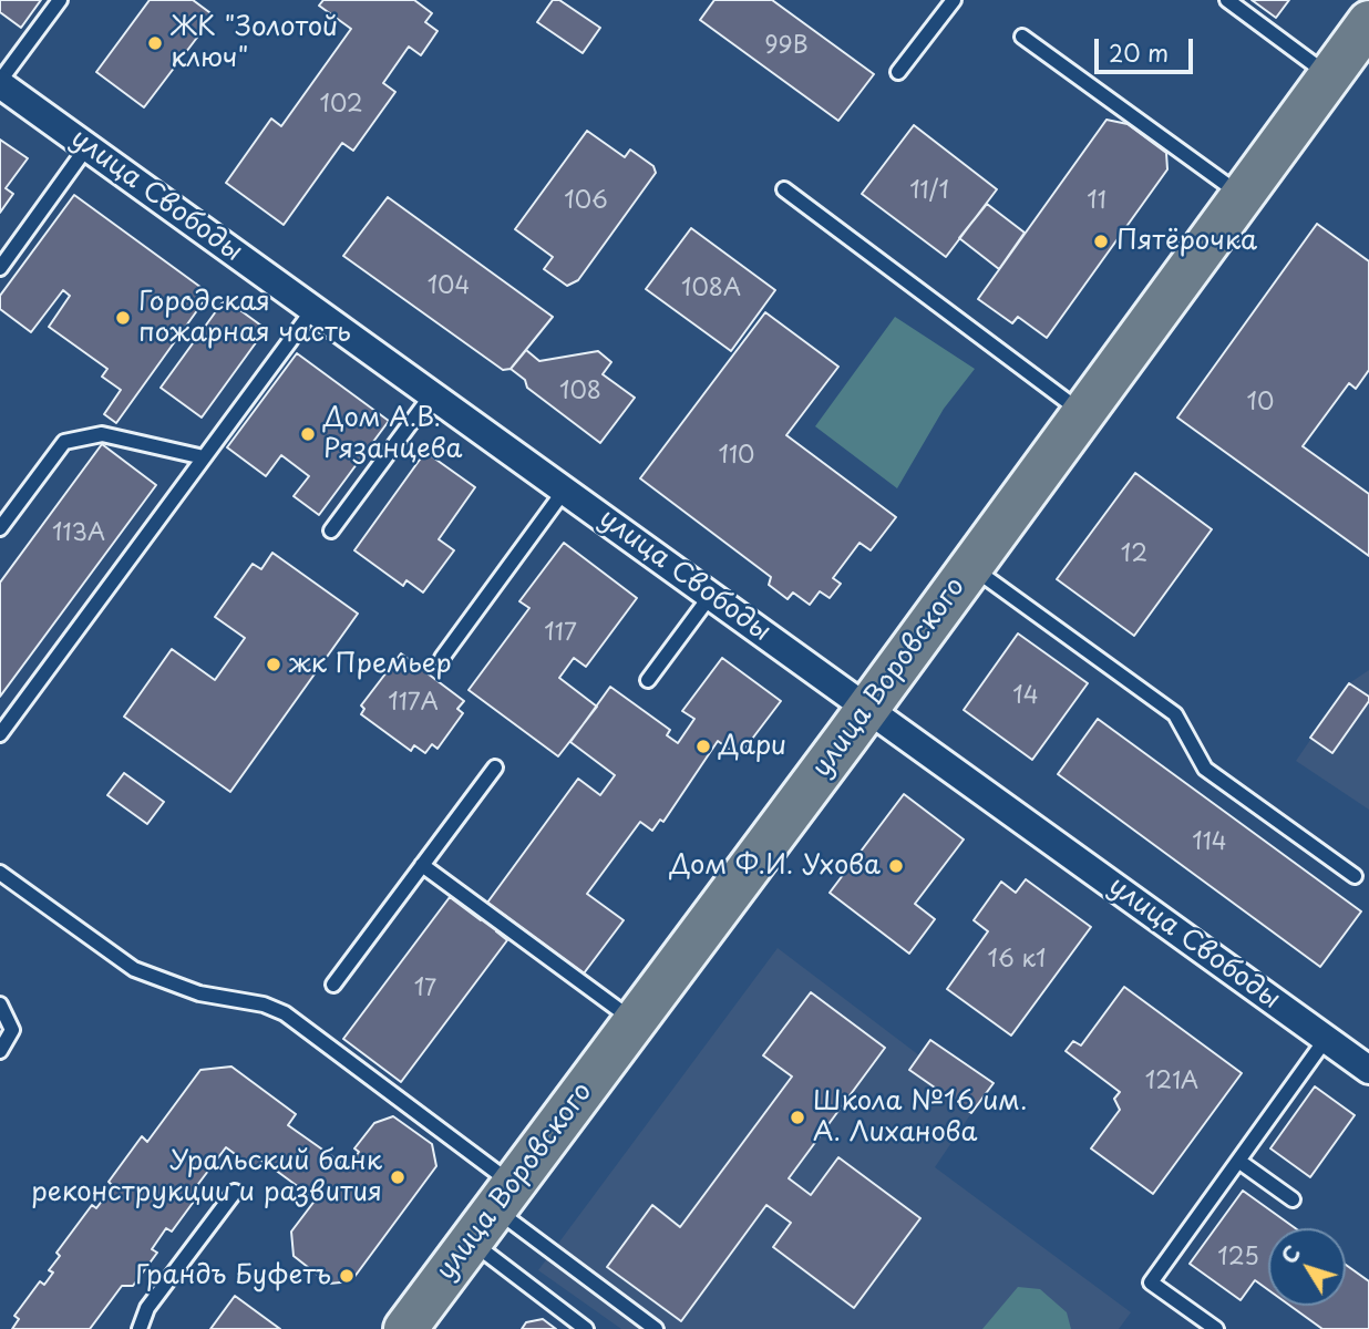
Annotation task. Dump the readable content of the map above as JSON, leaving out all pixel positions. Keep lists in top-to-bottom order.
{
  "streets": {
    "main road": ["улица Воровского"],
    "street": ["улица Свободы"]
  },
  "crossings": [
    ["улица Свободы", "улица Воровского"]
  ],
  "places": [
    "ЖК \"Золотой ключ\"",
    "Пятёрочка",
    "Городская пожарная часть",
    "Дом А.В. Рязанцева",
    "жк Премьер",
    "Дари",
    "Дом Ф.И. Ухова",
    "Школа №16 им. А. Лиханова",
    "Уральский банк реконструкции и развития",
    "Грандъ Буфетъ"
  ],
  "house_numbers": [
    "99В",
    "102",
    "11/1",
    "106",
    "11",
    "104",
    "108А",
    "108",
    "10",
    "110",
    "113А",
    "12",
    "117",
    "14",
    "117А",
    "114",
    "16 к1",
    "17",
    "121А",
    "125"
  ],
  "scale_bar": "20 m",
  "north": "top left"
}
